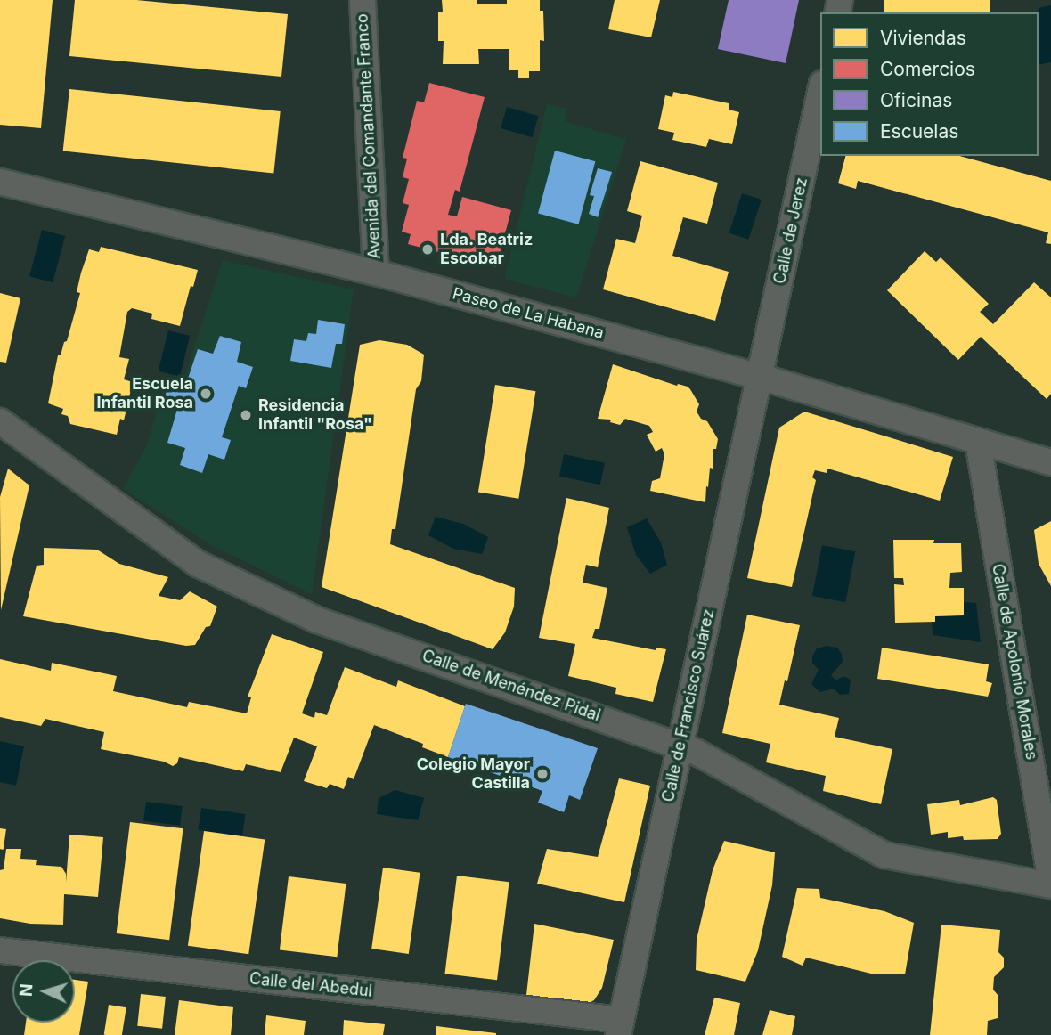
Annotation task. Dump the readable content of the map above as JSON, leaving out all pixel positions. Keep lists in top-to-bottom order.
{
  "streets": {
    "street": [
      "Avenida del Comandante Franco",
      "Calle de Jerez",
      "Paseo de La Habana",
      "Calle de Apolonio Morales",
      "Calle de Menéndez Pidal",
      "Calle de Francisco Suárez",
      "Calle del Abedul"
    ]
  },
  "crossings": [
    ["Avenida del Comandante Franco", "Paseo de La Habana"],
    ["Calle de Jerez", "Paseo de La Habana"],
    ["Calle de Jerez", "Calle de Francisco Suárez"],
    ["Paseo de La Habana", "Calle de Apolonio Morales"],
    ["Paseo de La Habana", "Calle de Francisco Suárez"],
    ["Calle de Apolonio Morales", "Calle de Menéndez Pidal"],
    ["Calle de Menéndez Pidal", "Calle de Francisco Suárez"],
    ["Calle de Francisco Suárez", "Calle del Abedul"]
  ],
  "places": [
    "Lda. Beatriz Escobar",
    "Escuela Infantil Rosa",
    "Residencia Infantil \"Rosa\"",
    "Colegio Mayor Castilla"
  ],
  "legend": [
    "Viviendas",
    "Comercios",
    "Oficinas",
    "Escuelas"
  ],
  "north": "left"
}
